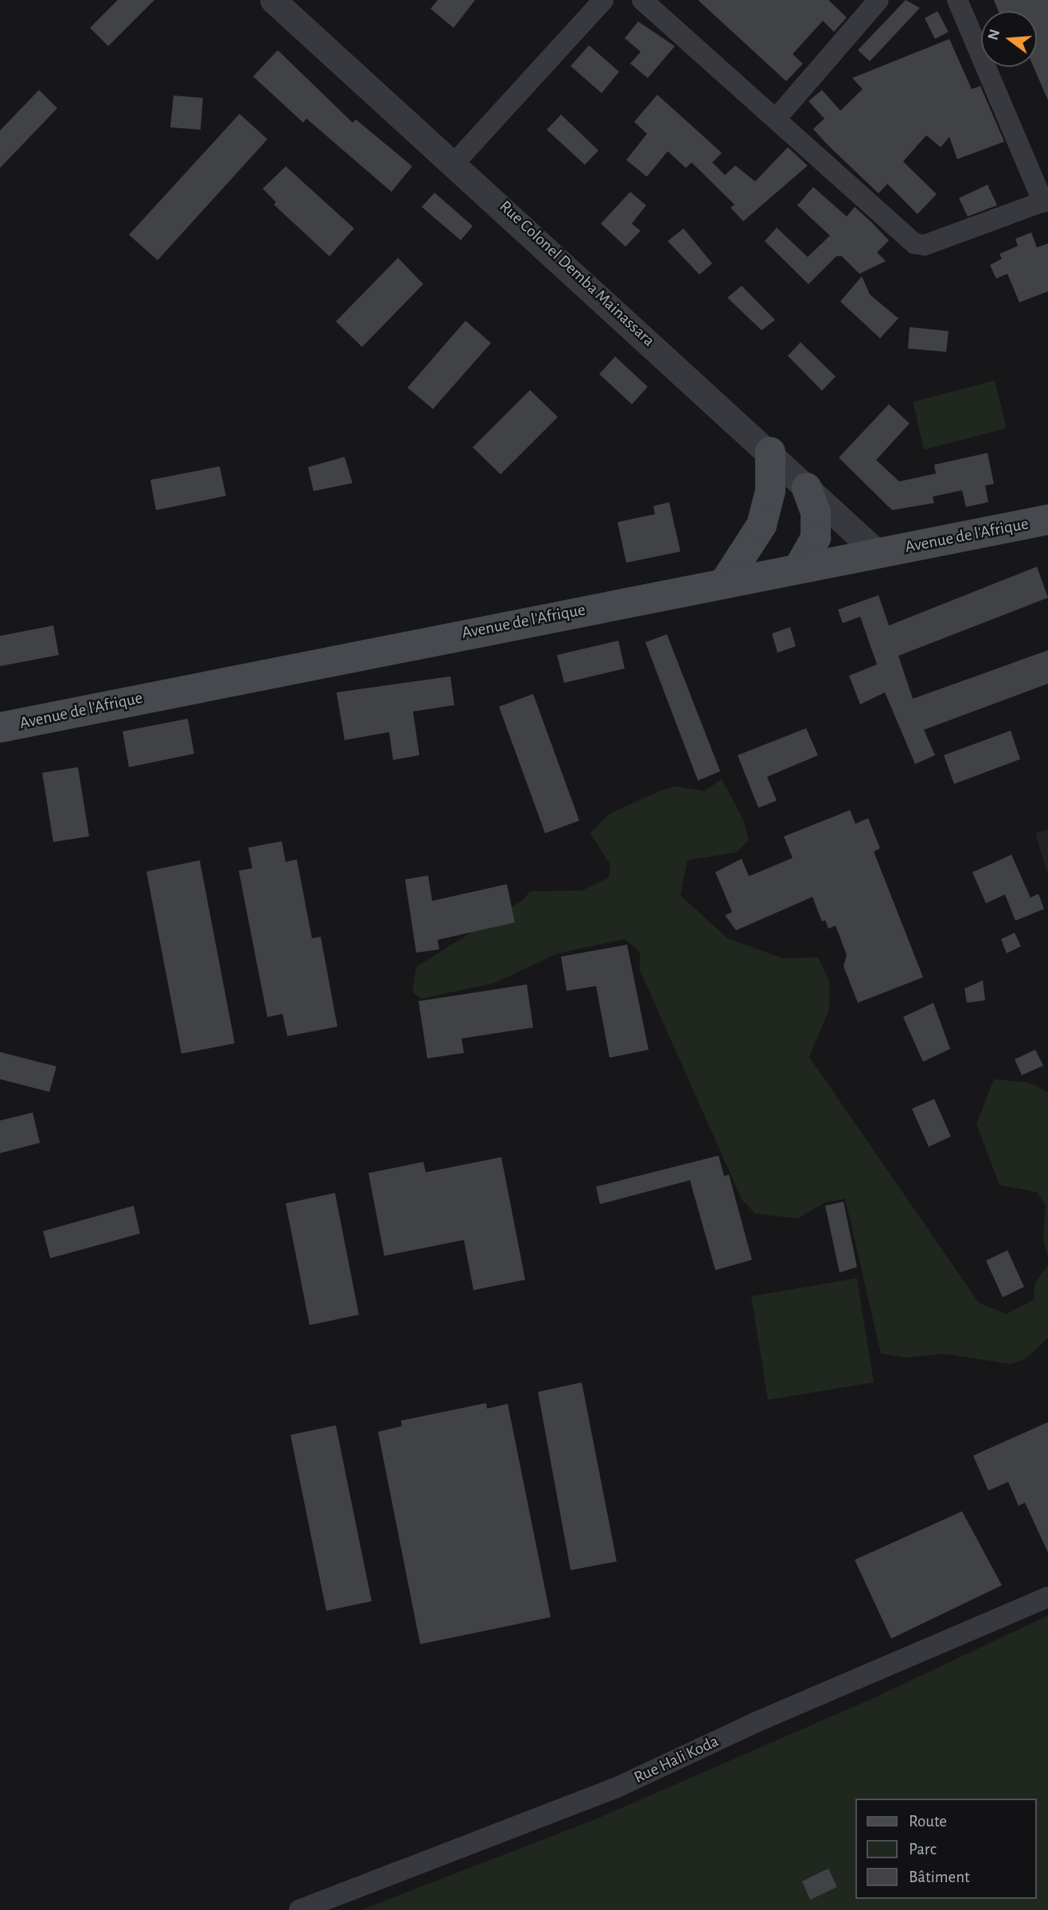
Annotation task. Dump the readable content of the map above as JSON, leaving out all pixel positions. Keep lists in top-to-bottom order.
{
  "streets": {
    "main road": ["Avenue de l'Afrique"],
    "street": ["Rue Colonel Demba Mainassara", "Rue Hali Koda"]
  },
  "crossings": [
    ["Rue Colonel Demba Mainassara", "Avenue de l'Afrique"]
  ],
  "legend": ["Route", "Parc", "Bâtiment"],
  "north": "left"
}
